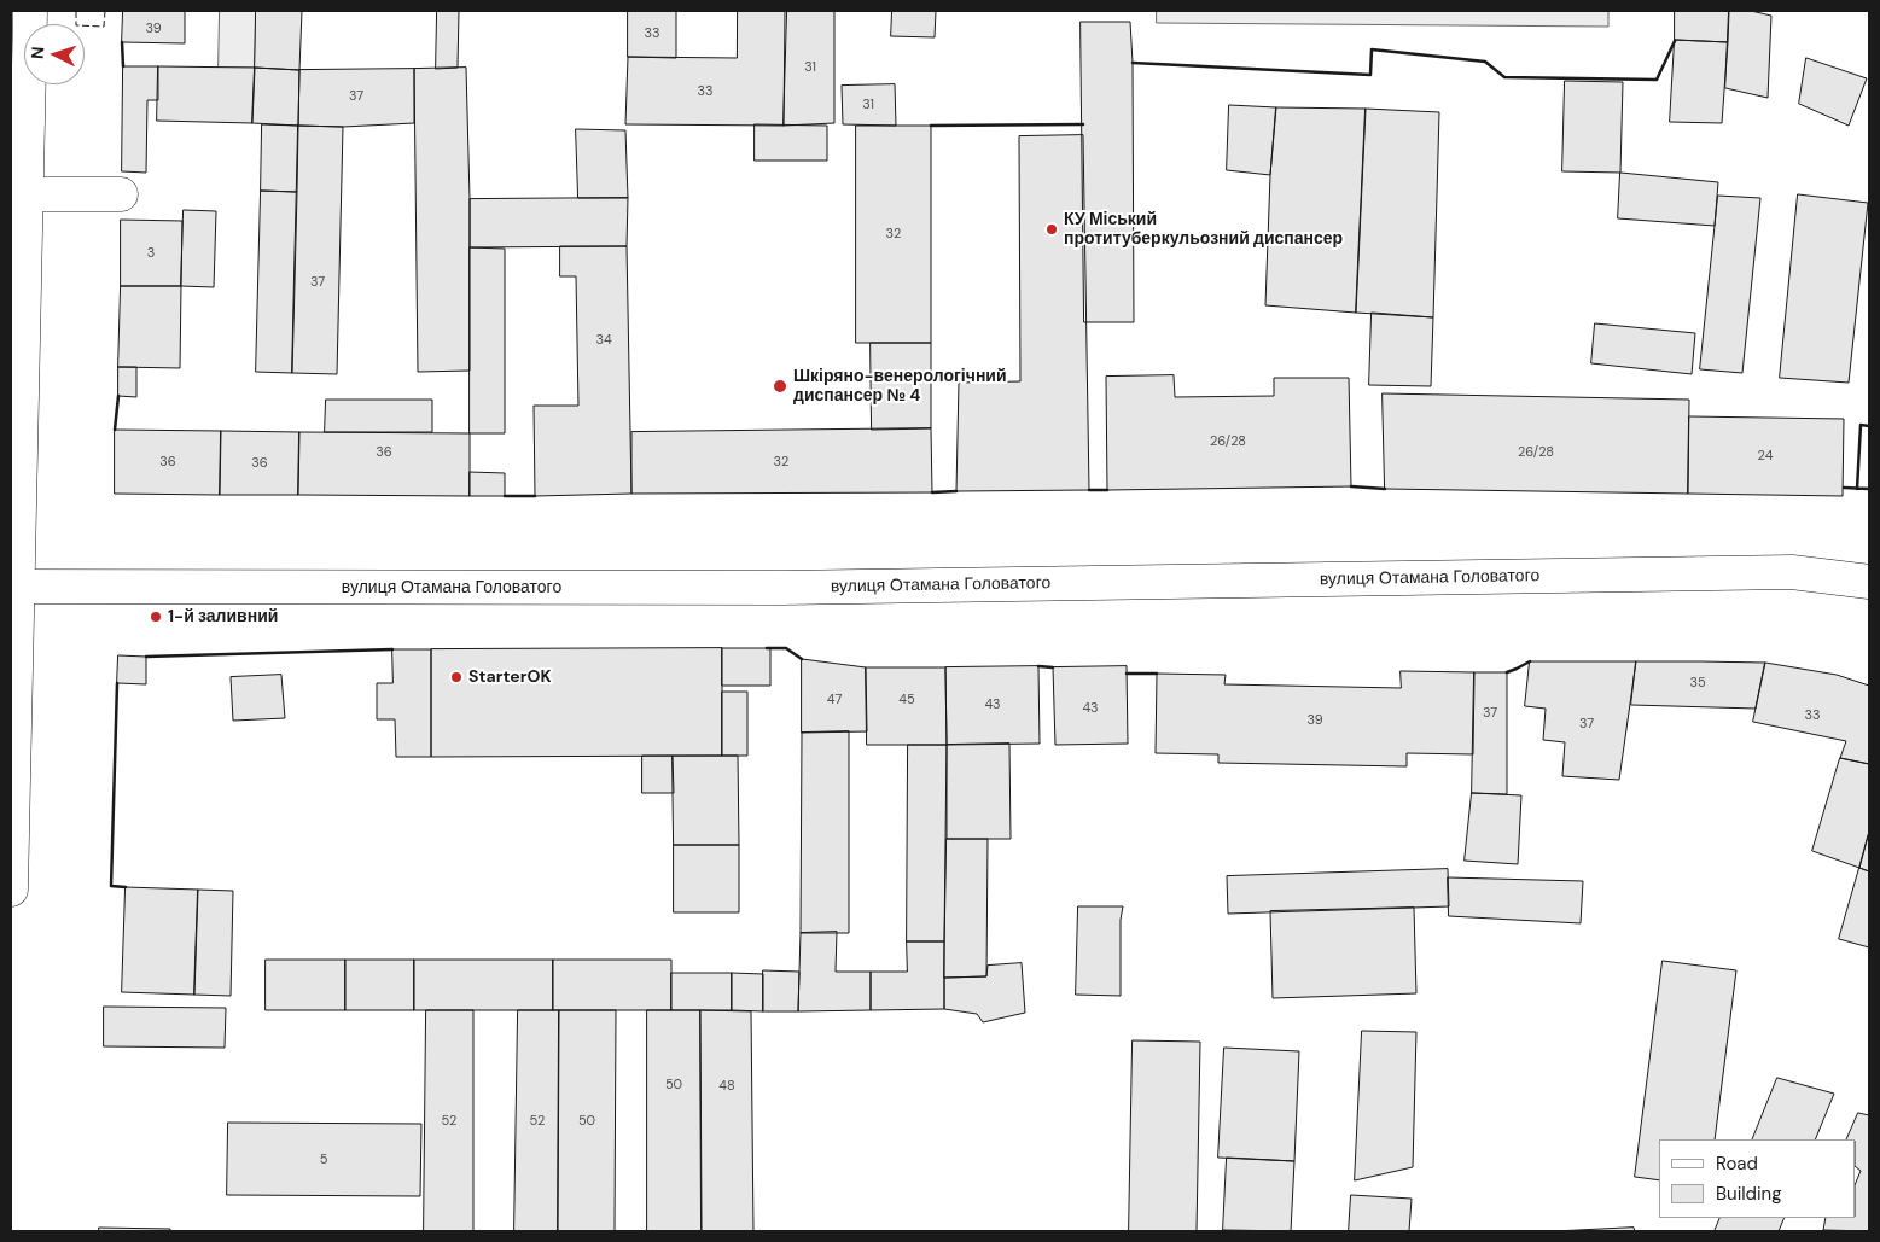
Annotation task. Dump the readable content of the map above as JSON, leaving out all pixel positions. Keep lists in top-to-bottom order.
{
  "streets": {
    "main road": ["вулиця Отамана Головатого"]
  },
  "places": [
    "КУ Міський протитуберкульозний диспансер",
    "Шкіряно-венерологічний диспансер № 4",
    "1-й заливний",
    "StarterOK"
  ],
  "house_numbers": [
    "39",
    "33",
    "31",
    "33",
    "37",
    "31",
    "32",
    "3",
    "37",
    "34",
    "26/28",
    "36",
    "26/28",
    "24",
    "36",
    "32",
    "36",
    "35",
    "47",
    "45",
    "43",
    "43",
    "37",
    "33",
    "39",
    "37",
    "50",
    "48",
    "52",
    "52",
    "50",
    "5"
  ],
  "legend": ["Road", "Building"],
  "north": "left"
}
